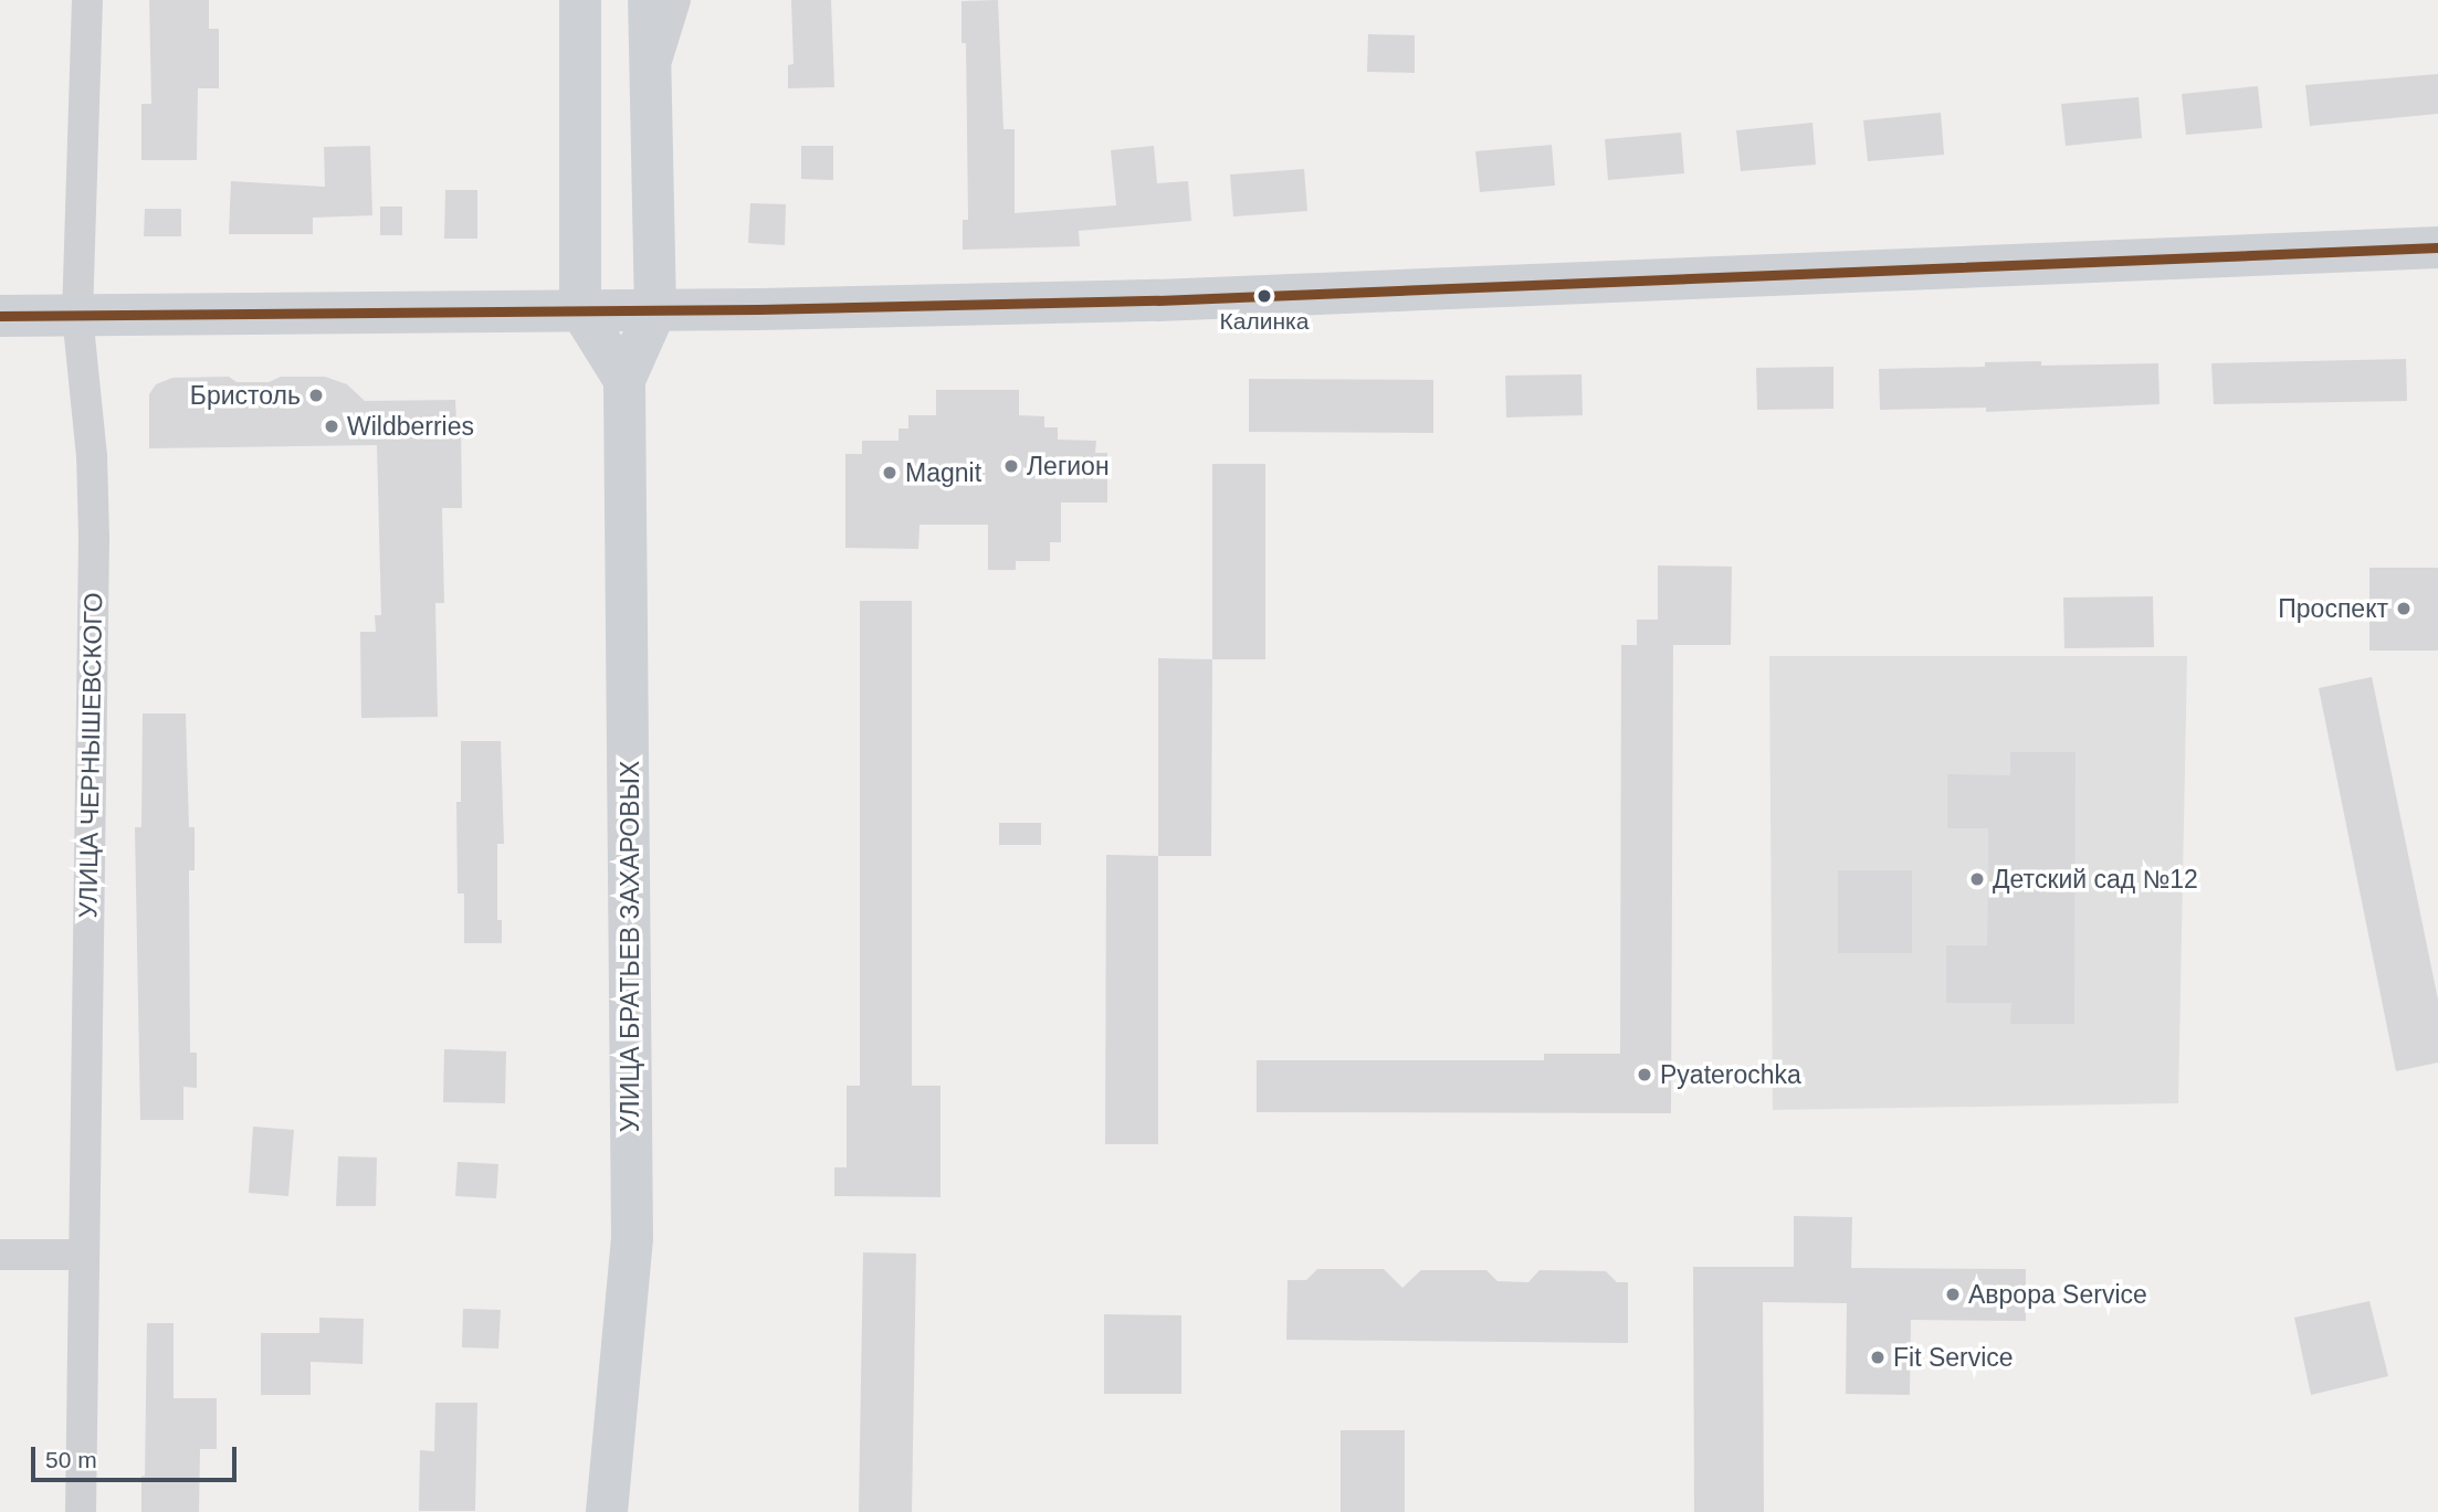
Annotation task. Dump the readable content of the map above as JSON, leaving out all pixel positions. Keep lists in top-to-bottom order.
{
  "streets": {
    "main road": ["УЛИЦА БРАТЬЕВ ЗАХАРОВЫХ"],
    "street": ["УЛИЦА ЧЕРНЫШЕВСКОГО"]
  },
  "places": [
    "Калинка",
    "Бристоль",
    "Wildberries",
    "Легион",
    "Magnit",
    "Проспект",
    "Детский сад №12",
    "Pyaterochka",
    "Аврора Service",
    "Fit Service"
  ],
  "scale_bar": "50 m"
}
